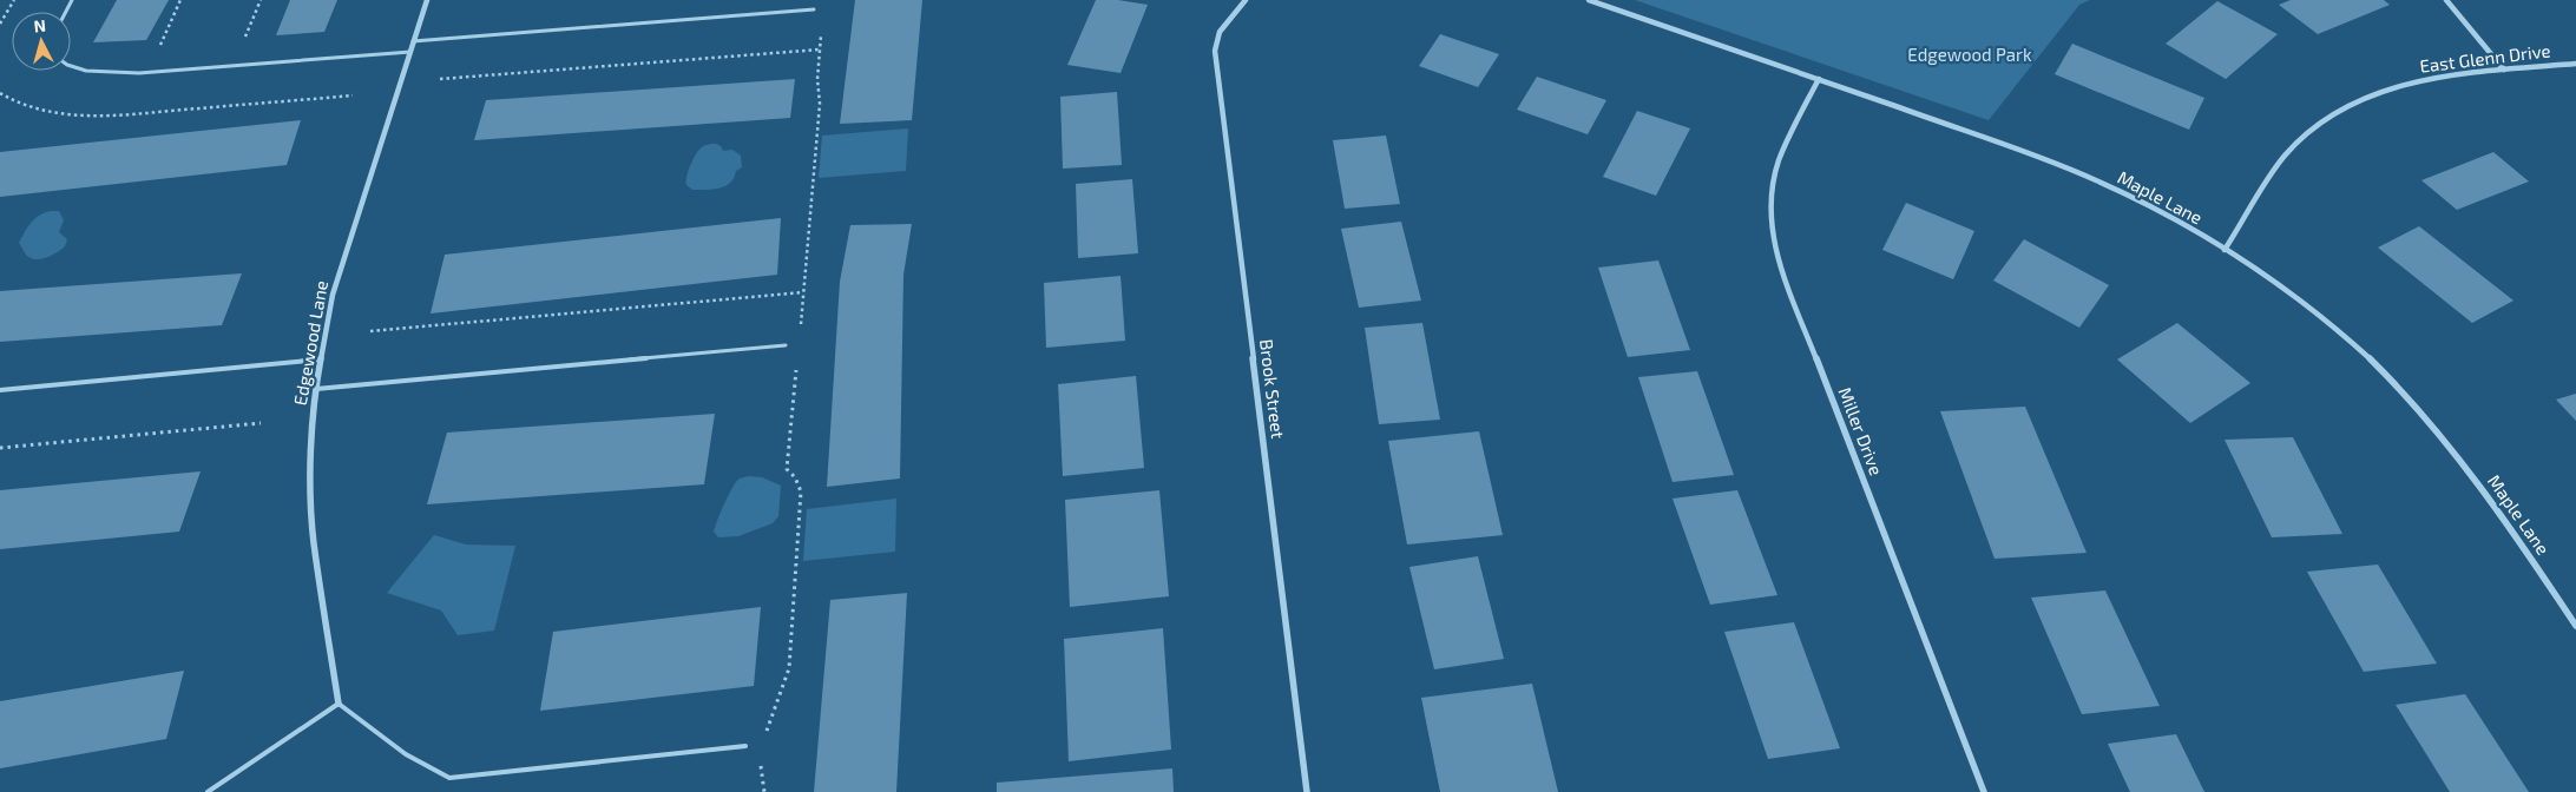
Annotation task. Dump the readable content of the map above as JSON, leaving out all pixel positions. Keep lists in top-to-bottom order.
{
  "streets": {
    "street": [
      "East Glenn Drive",
      "Maple Lane",
      "Edgewood Lane",
      "Brook Street",
      "Miller Drive"
    ]
  },
  "crossings": [
    ["East Glenn Drive", "Maple Lane"],
    ["Maple Lane", "Miller Drive"]
  ],
  "parks": ["Edgewood Park"],
  "north": "top"
}
